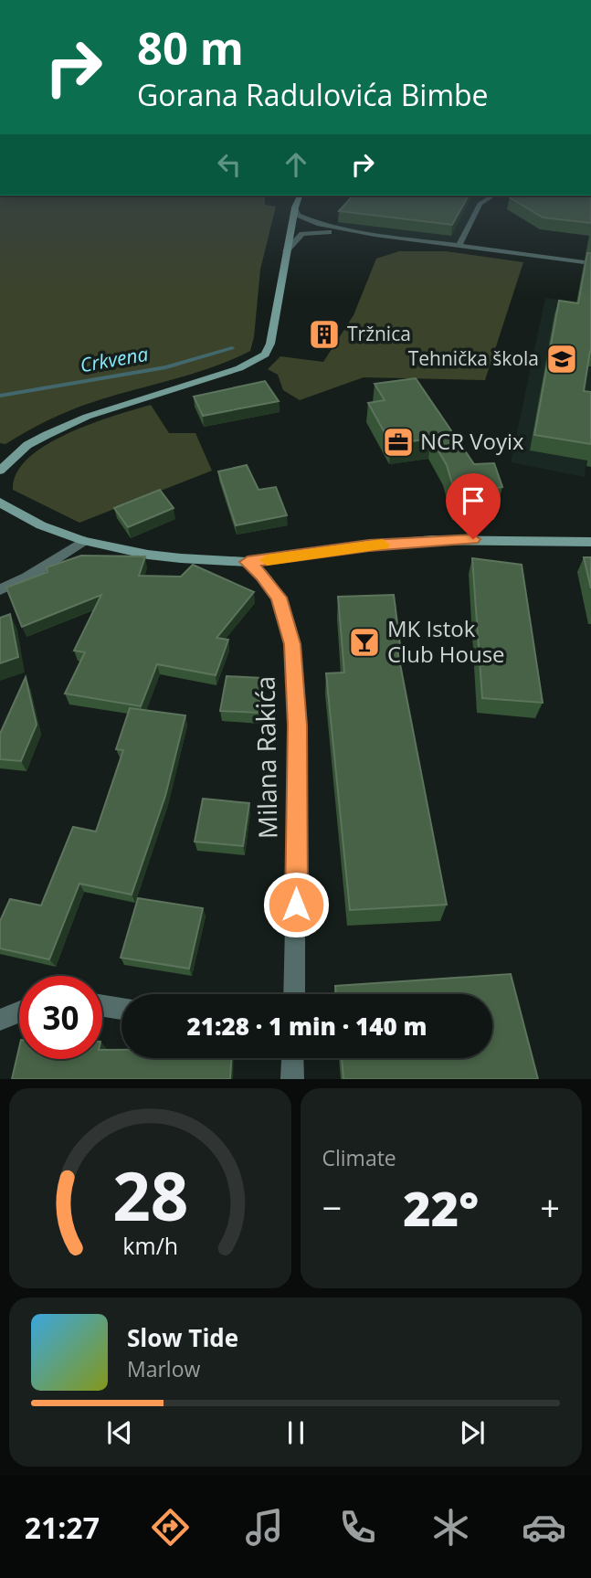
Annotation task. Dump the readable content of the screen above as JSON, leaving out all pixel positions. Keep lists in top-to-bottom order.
{
  "streets": {
    "street": ["Milana Rakića"]
  },
  "water": ["Crkvena"],
  "places": {
    "building": ["Tržnica"],
    "school or university": ["Tehnička škola"],
    "office": ["NCR Voyix"],
    "bar": ["MK Istok Club House"]
  },
  "page": {
    "turn": ["80 m", "Gorana Radulovića Bimbe"],
    "limit": "30",
    "trip": "21:28 · 1 min · 140 m",
    "tile": "Climate",
    "heat": ["−", "22°", "+"],
    "song": ["Slow Tide", "Marlow"],
    "tabs": "21:27",
    "gauge": ["28", "km/h"]
  }
}
